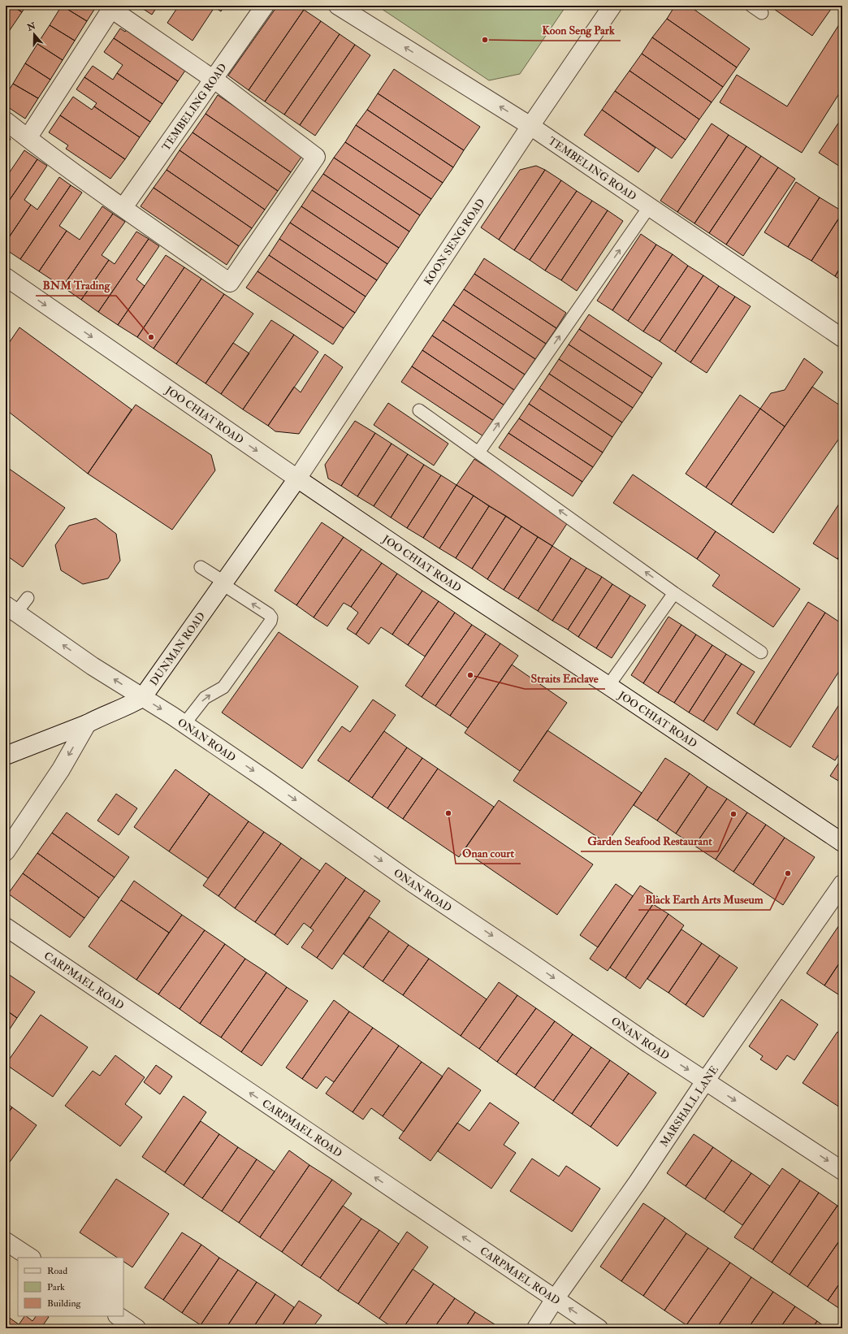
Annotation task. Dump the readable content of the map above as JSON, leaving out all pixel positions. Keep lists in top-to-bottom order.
{
  "streets": {
    "street": [
      "TEMBELING ROAD",
      "KOON SENG ROAD",
      "JOO CHIAT ROAD",
      "DUNMAN ROAD",
      "ONAN ROAD",
      "CARPMAEL ROAD",
      "MARSHALL LANE"
    ]
  },
  "crossings": [
    ["TEMBELING ROAD", "KOON SENG ROAD"],
    ["KOON SENG ROAD", "JOO CHIAT ROAD"],
    ["KOON SENG ROAD", "DUNMAN ROAD"],
    ["JOO CHIAT ROAD", "DUNMAN ROAD"],
    ["DUNMAN ROAD", "ONAN ROAD"],
    ["ONAN ROAD", "MARSHALL LANE"],
    ["CARPMAEL ROAD", "MARSHALL LANE"]
  ],
  "one_way": ["JOO CHIAT ROAD", "CARPMAEL ROAD"],
  "places": [
    "Koon Seng Park",
    "BNM Trading",
    "Straits Enclave",
    "Onan court",
    "Garden Seafood Restaurant",
    "Black Earth Arts Museum"
  ],
  "legend": ["Road", "Park", "Building"],
  "north": "top"
}
